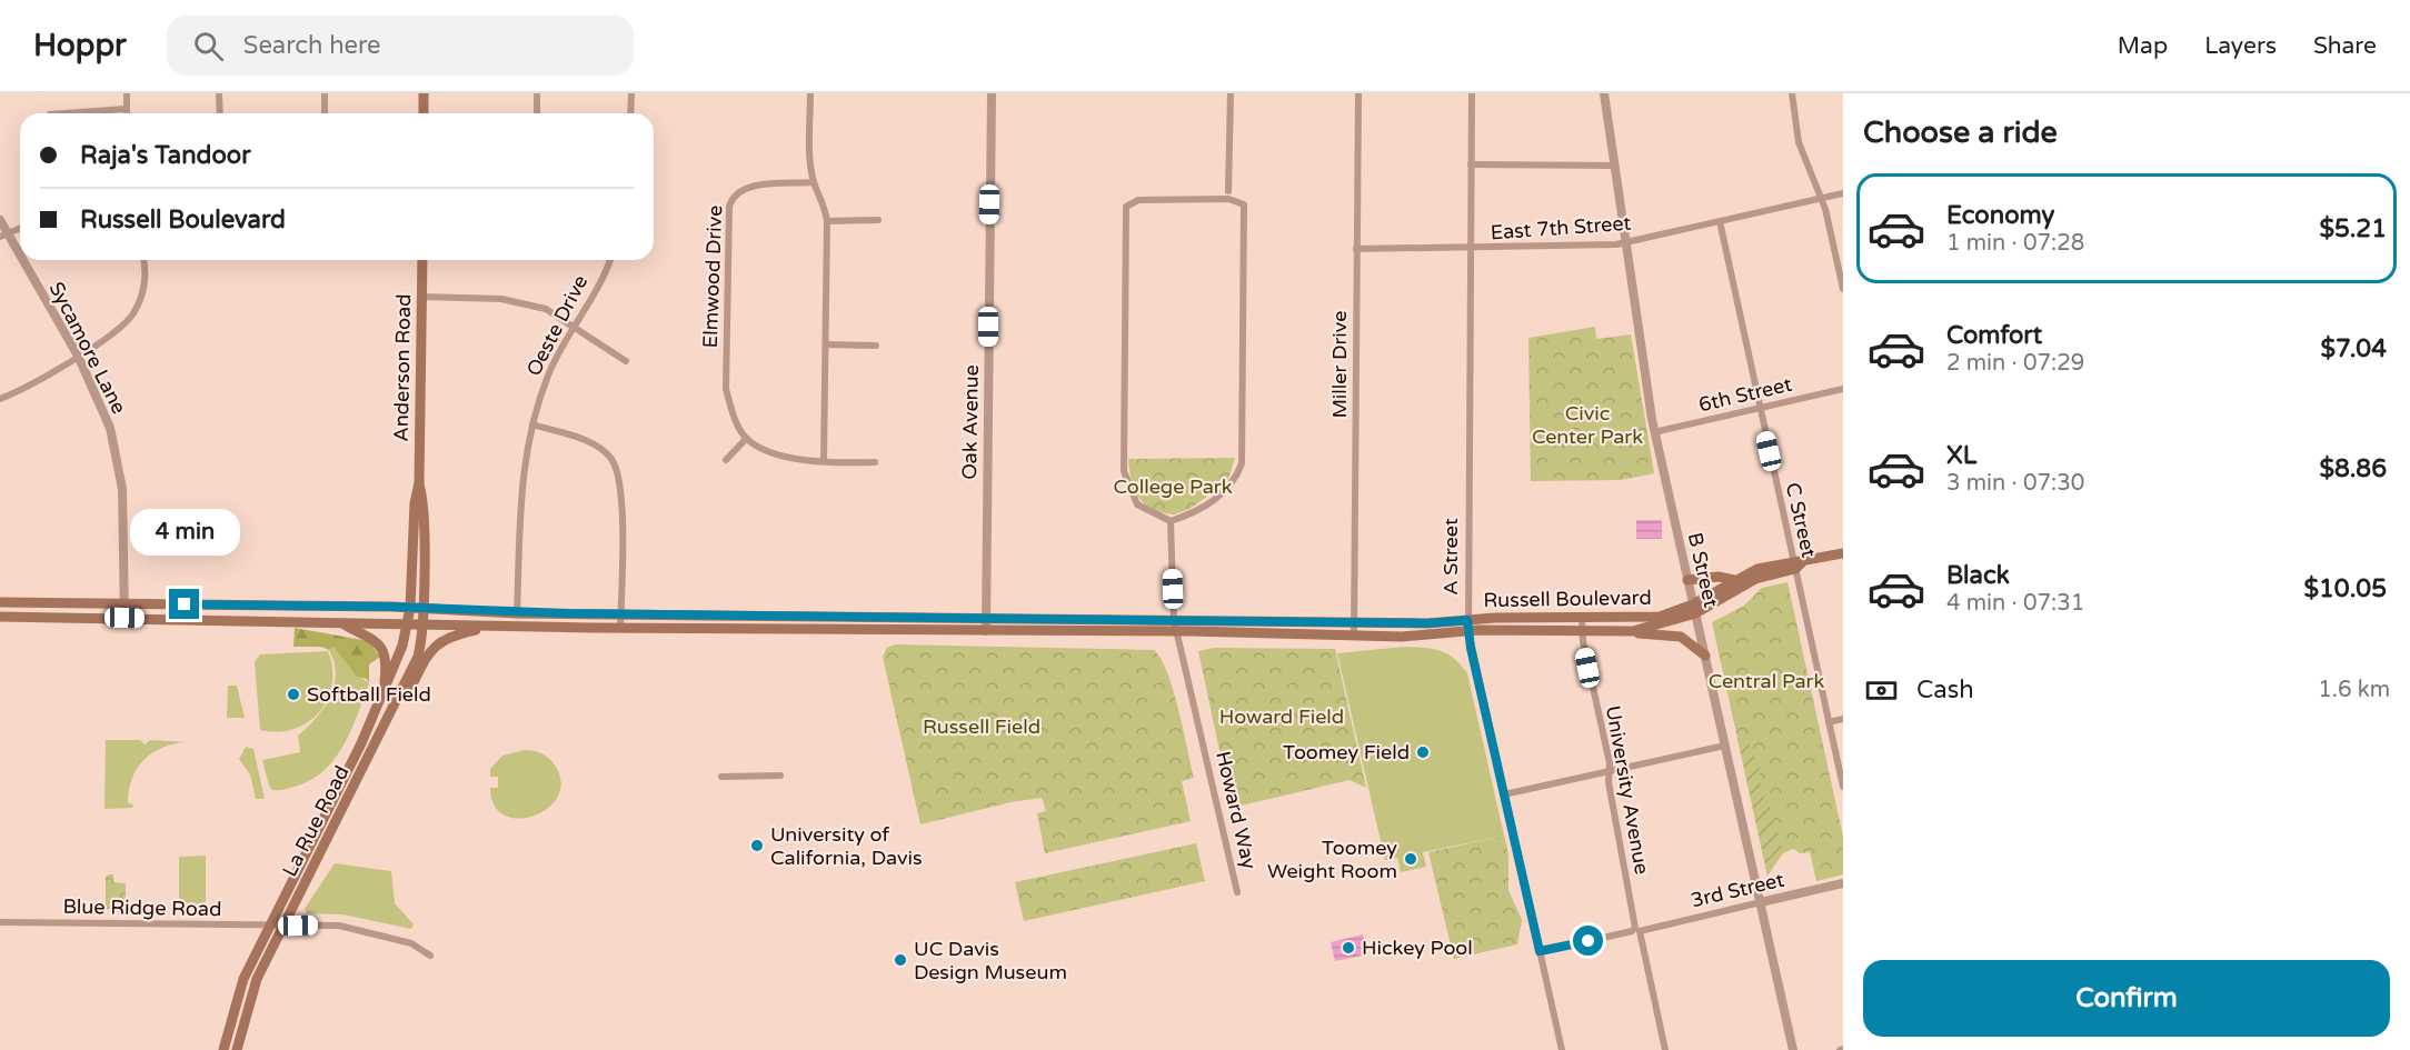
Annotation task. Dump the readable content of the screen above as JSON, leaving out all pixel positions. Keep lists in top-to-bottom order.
{
  "streets": {
    "main road": ["Anderson Road", "Russell Boulevard", "La Rue Road"],
    "street": [
      "East 7th Street",
      "Elmwood Drive",
      "Oeste Drive",
      "Sycamore Lane",
      "Miller Drive",
      "6th Street",
      "Oak Avenue",
      "C Street",
      "A Street",
      "B Street",
      "University Avenue",
      "Howard Way",
      "3rd Street",
      "Blue Ridge Road"
    ]
  },
  "crossings": [
    ["East 7th Street", "Miller Drive"],
    ["East 7th Street", "C Street"],
    ["East 7th Street", "A Street"],
    ["East 7th Street", "B Street"],
    ["Oeste Drive", "Russell Boulevard"],
    ["Sycamore Lane", "Russell Boulevard"],
    ["Miller Drive", "Russell Boulevard"],
    ["Anderson Road", "Russell Boulevard"],
    ["Anderson Road", "La Rue Road"],
    ["6th Street", "C Street"],
    ["6th Street", "B Street"],
    ["Oak Avenue", "Russell Boulevard"],
    ["A Street", "Russell Boulevard"],
    ["A Street", "3rd Street"],
    ["B Street", "Russell Boulevard"],
    ["B Street", "3rd Street"],
    ["Russell Boulevard", "University Avenue"],
    ["Russell Boulevard", "Howard Way"],
    ["Russell Boulevard", "La Rue Road"],
    ["University Avenue", "3rd Street"],
    ["La Rue Road", "Blue Ridge Road"]
  ],
  "parks": [
    "Civic Center Park",
    "College Park",
    "Central Park",
    "Howard Field",
    "Russell Field"
  ],
  "places": [
    "Softball Field",
    "Toomey Field",
    "University of California, Davis",
    "Toomey Weight Room",
    "Hickey Pool",
    "UC Davis Design Museum"
  ],
  "page": {
    "header": "Hoppr",
    "search": "Search here",
    "nav": ["Map", "Layers", "Share"],
    "heading": "Choose a ride",
    "banner": ["Raja's Tandoor", "Russell Boulevard"],
    "list": [
      {
        "name": "Economy",
        "note": "1 min · 07:28",
        "value": "$5.21"
      },
      {
        "name": "Comfort",
        "note": "2 min · 07:29",
        "value": "$7.04"
      },
      {
        "name": "XL",
        "note": "3 min · 07:30",
        "value": "$8.86"
      },
      {
        "name": "Black",
        "note": "4 min · 07:31",
        "value": "$10.05"
      }
    ],
    "bubble": "4 min",
    "pay": ["Cash", "1.6 km"],
    "buttons": "Confirm"
  }
}
